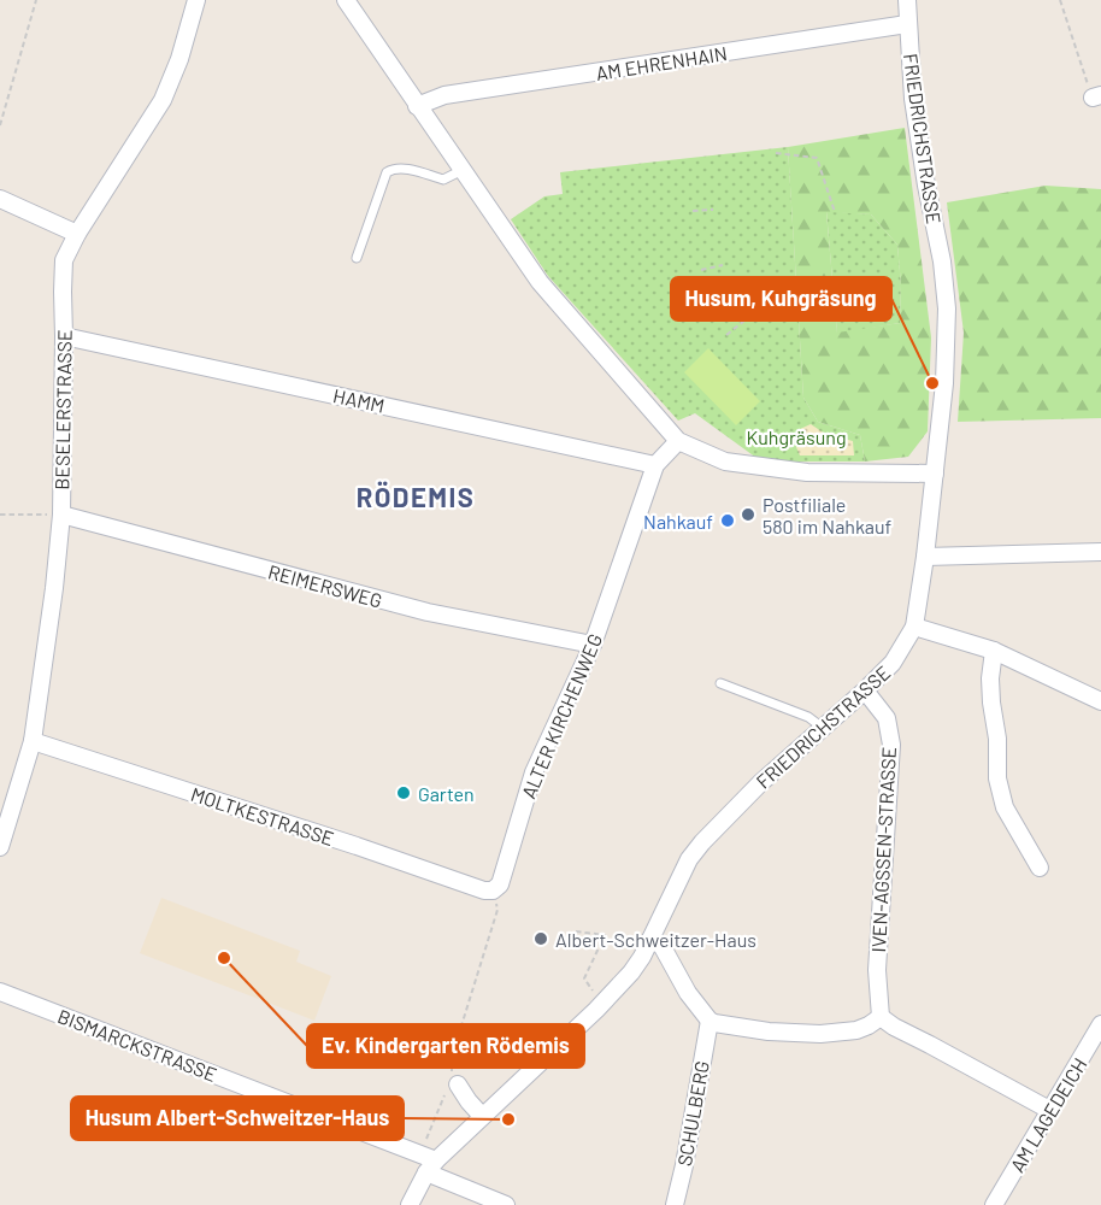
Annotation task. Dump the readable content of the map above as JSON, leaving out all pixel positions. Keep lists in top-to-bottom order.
{
  "streets": {
    "street": [
      "AM EHRENHAIN",
      "FRIEDRICHSTRASSE",
      "HAMM",
      "BESELERSTRASSE",
      "REIMERSWEG",
      "ALTER KIRCHENWEG",
      "MOLTKESTRASSE",
      "IVEN-AGSSEN-STRASSE",
      "BISMARCKSTRASSE",
      "SCHULBERG",
      "AM LAGEDEICH"
    ]
  },
  "crossings": [
    ["AM EHRENHAIN", "FRIEDRICHSTRASSE"],
    ["FRIEDRICHSTRASSE", "IVEN-AGSSEN-STRASSE"],
    ["FRIEDRICHSTRASSE", "BISMARCKSTRASSE"],
    ["HAMM", "BESELERSTRASSE"],
    ["HAMM", "ALTER KIRCHENWEG"],
    ["BESELERSTRASSE", "REIMERSWEG"],
    ["BESELERSTRASSE", "MOLTKESTRASSE"],
    ["REIMERSWEG", "ALTER KIRCHENWEG"],
    ["ALTER KIRCHENWEG", "MOLTKESTRASSE"]
  ],
  "districts": ["RÖDEMIS"],
  "parks": ["Kuhgräsung"],
  "places": [
    "Husum, Kuhgräsung",
    "Postfiliale 580 im Nahkauf",
    "Nahkauf",
    "Garten",
    "Albert-Schweitzer-Haus",
    "Ev. Kindergarten Rödemis",
    "Husum Albert-Schweitzer-Haus"
  ]
}
